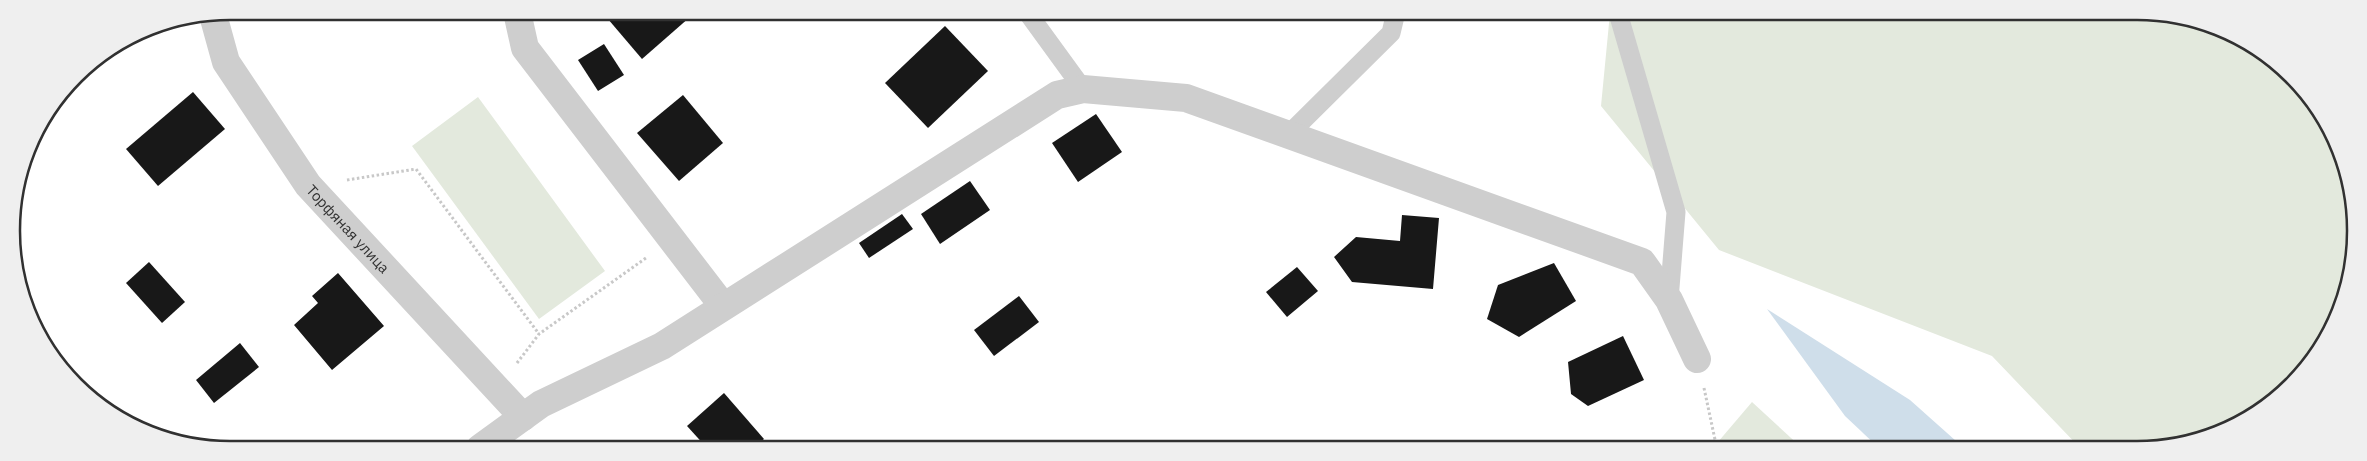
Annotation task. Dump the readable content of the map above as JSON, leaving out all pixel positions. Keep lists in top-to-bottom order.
{
  "streets": {
    "street": ["Торфяная улица"]
  }
}
